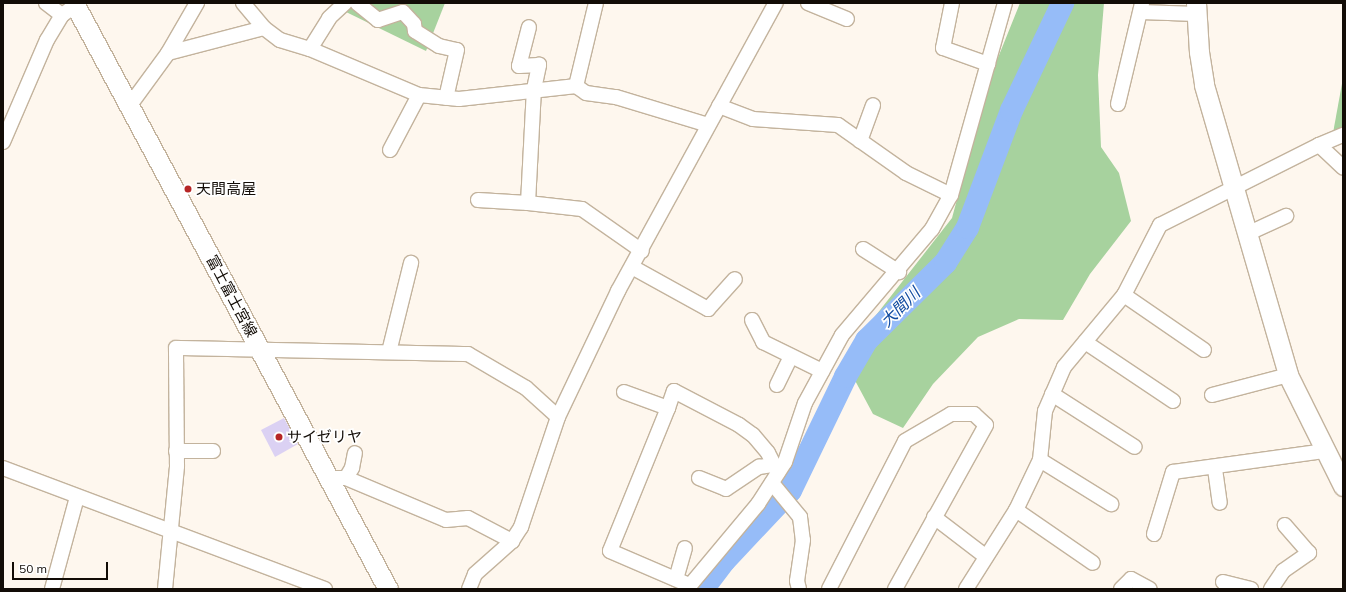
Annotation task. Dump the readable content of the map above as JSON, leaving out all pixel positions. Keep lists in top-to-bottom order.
{
  "streets": {
    "main road": ["富士富士宮線"]
  },
  "water": ["大間川"],
  "places": ["天間高屋", "サイゼリヤ"],
  "scale_bar": "50 m"
}
